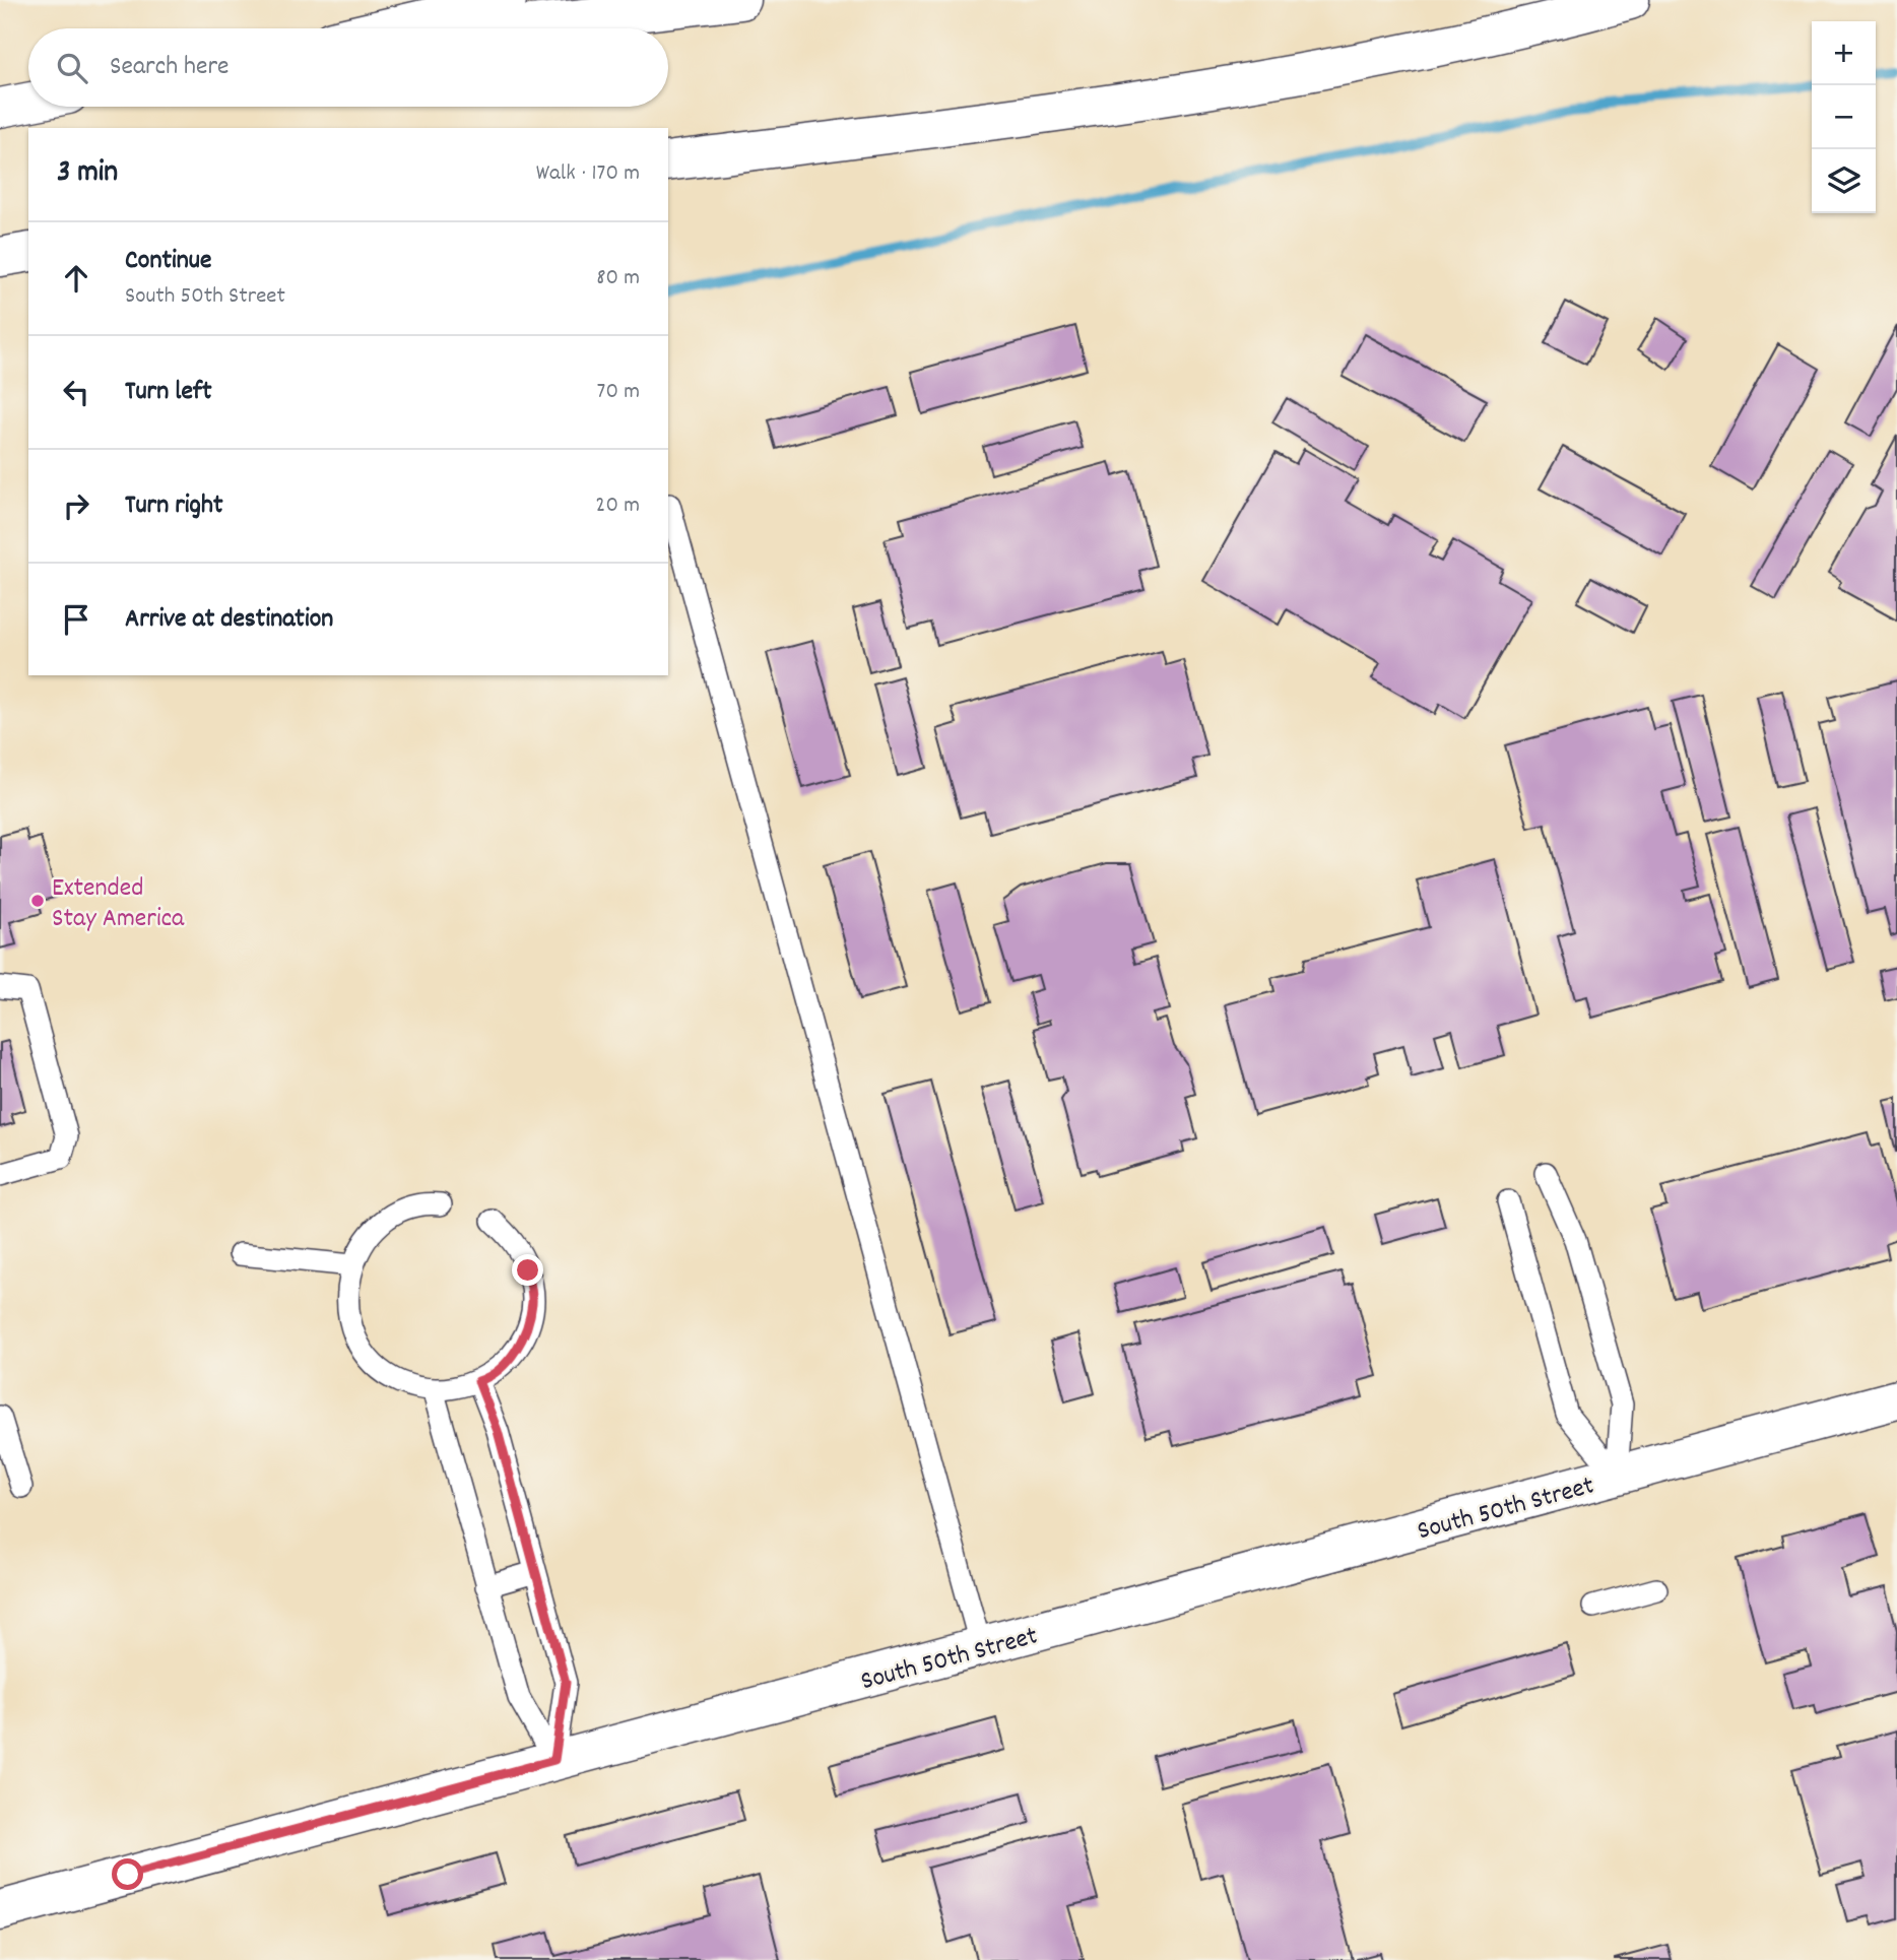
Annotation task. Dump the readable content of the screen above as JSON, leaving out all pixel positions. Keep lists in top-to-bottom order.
{
  "streets": {
    "main road": ["South 50th Street"]
  },
  "places": ["Extended Stay America"],
  "page": {
    "map_buttons": ["+", "−"],
    "search": "Search here",
    "heading": ["3 min", "Walk · 170 m"],
    "list": [
      ["Continue", "South 50th Street", "80 m"],
      ["Turn left", "70 m"],
      ["Turn right", "20 m"],
      "Arrive at destination"
    ]
  }
}
